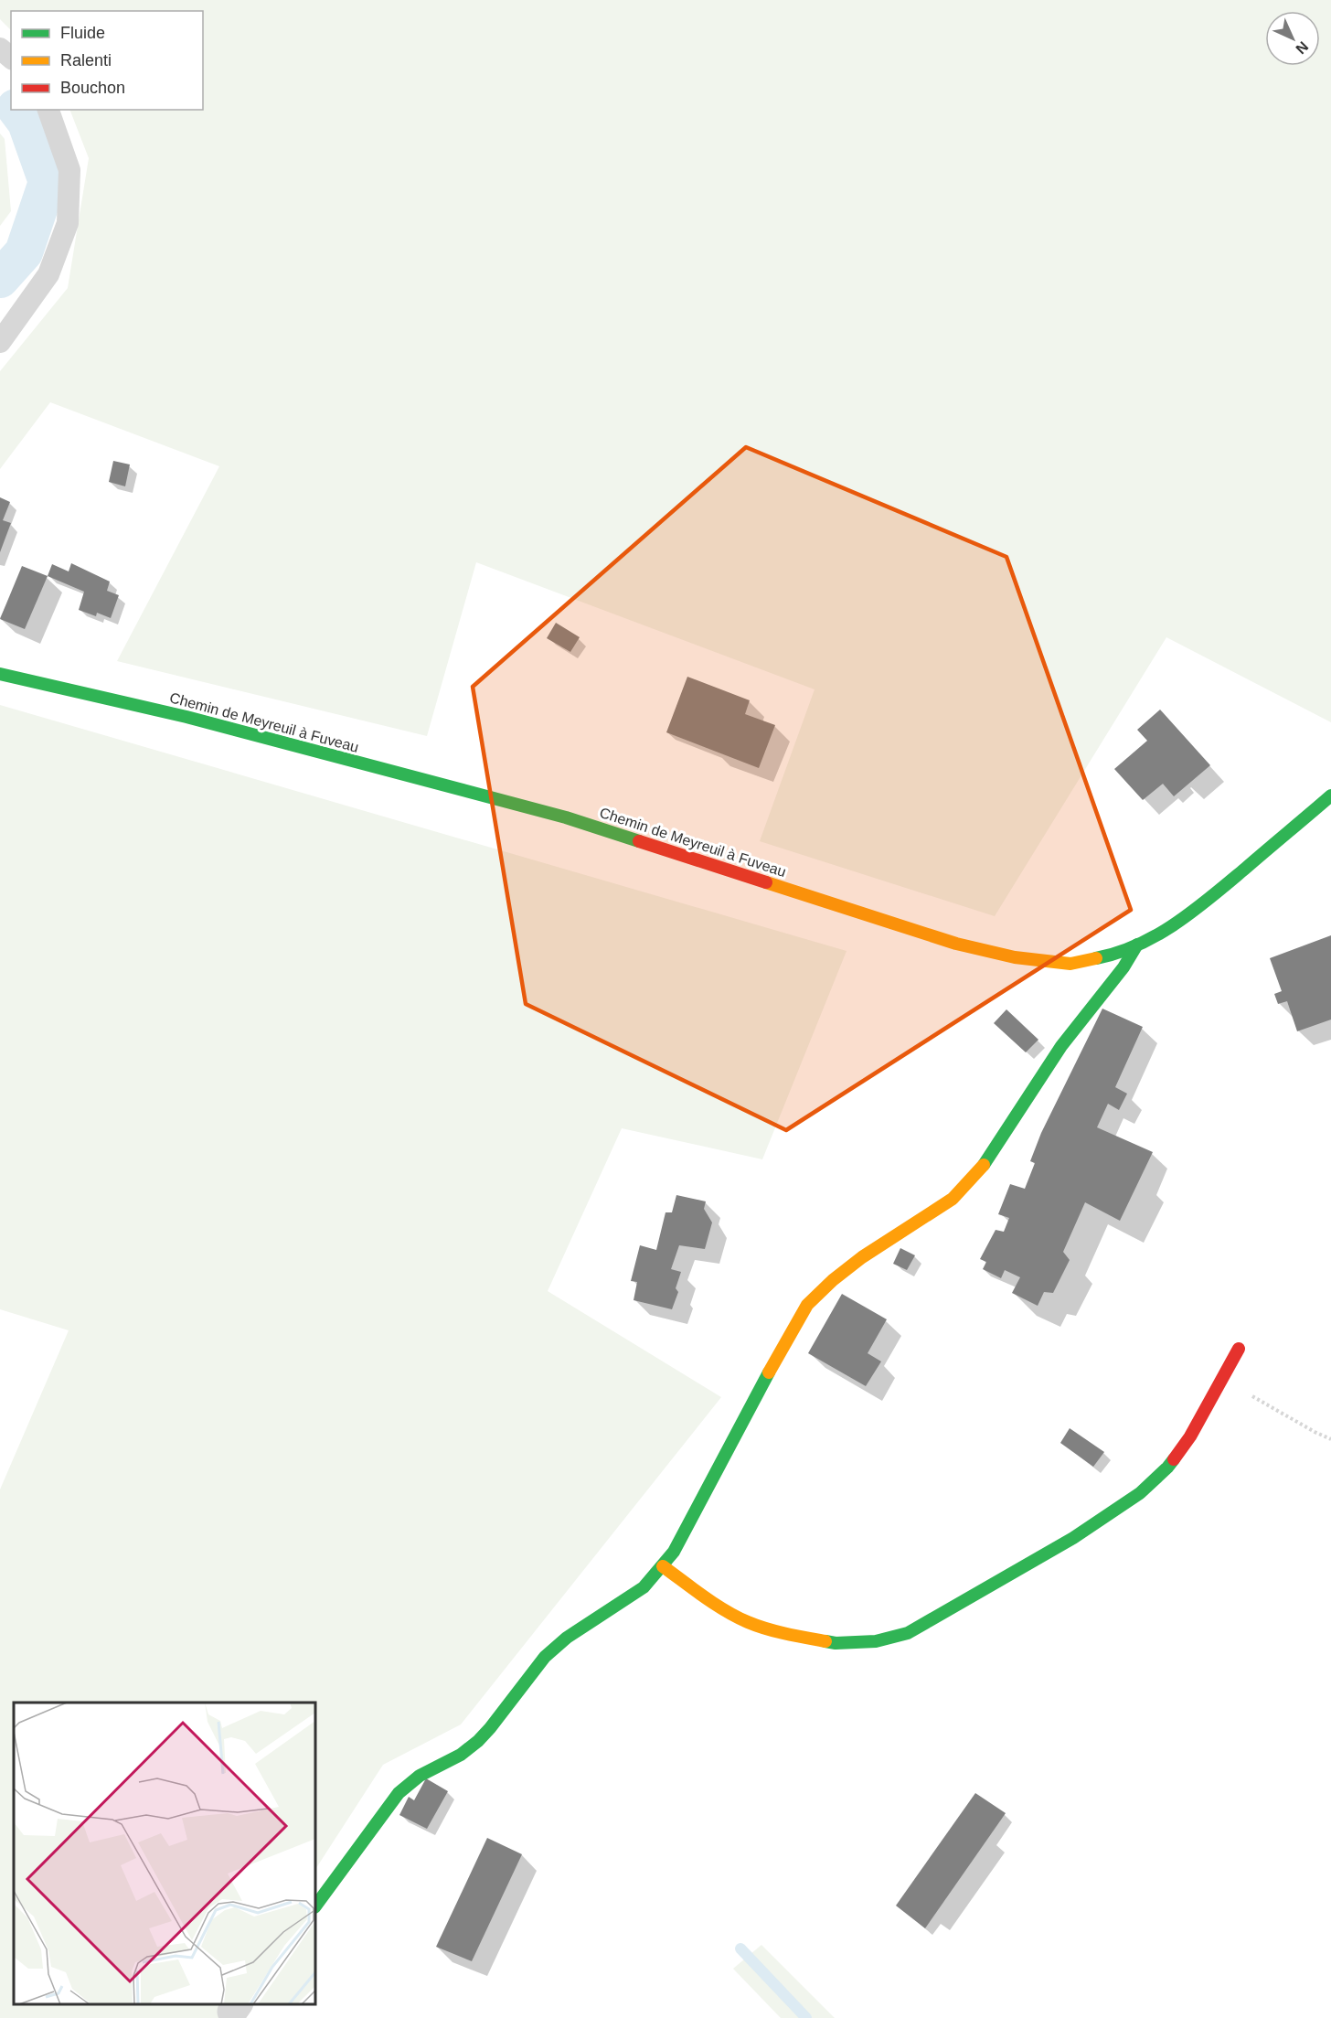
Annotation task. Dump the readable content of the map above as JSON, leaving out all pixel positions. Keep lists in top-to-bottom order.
{
  "streets": {
    "street": ["Chemin de Meyreuil à Fuveau"]
  },
  "legend": ["Fluide", "Ralenti", "Bouchon"],
  "north": "bottom right"
}
